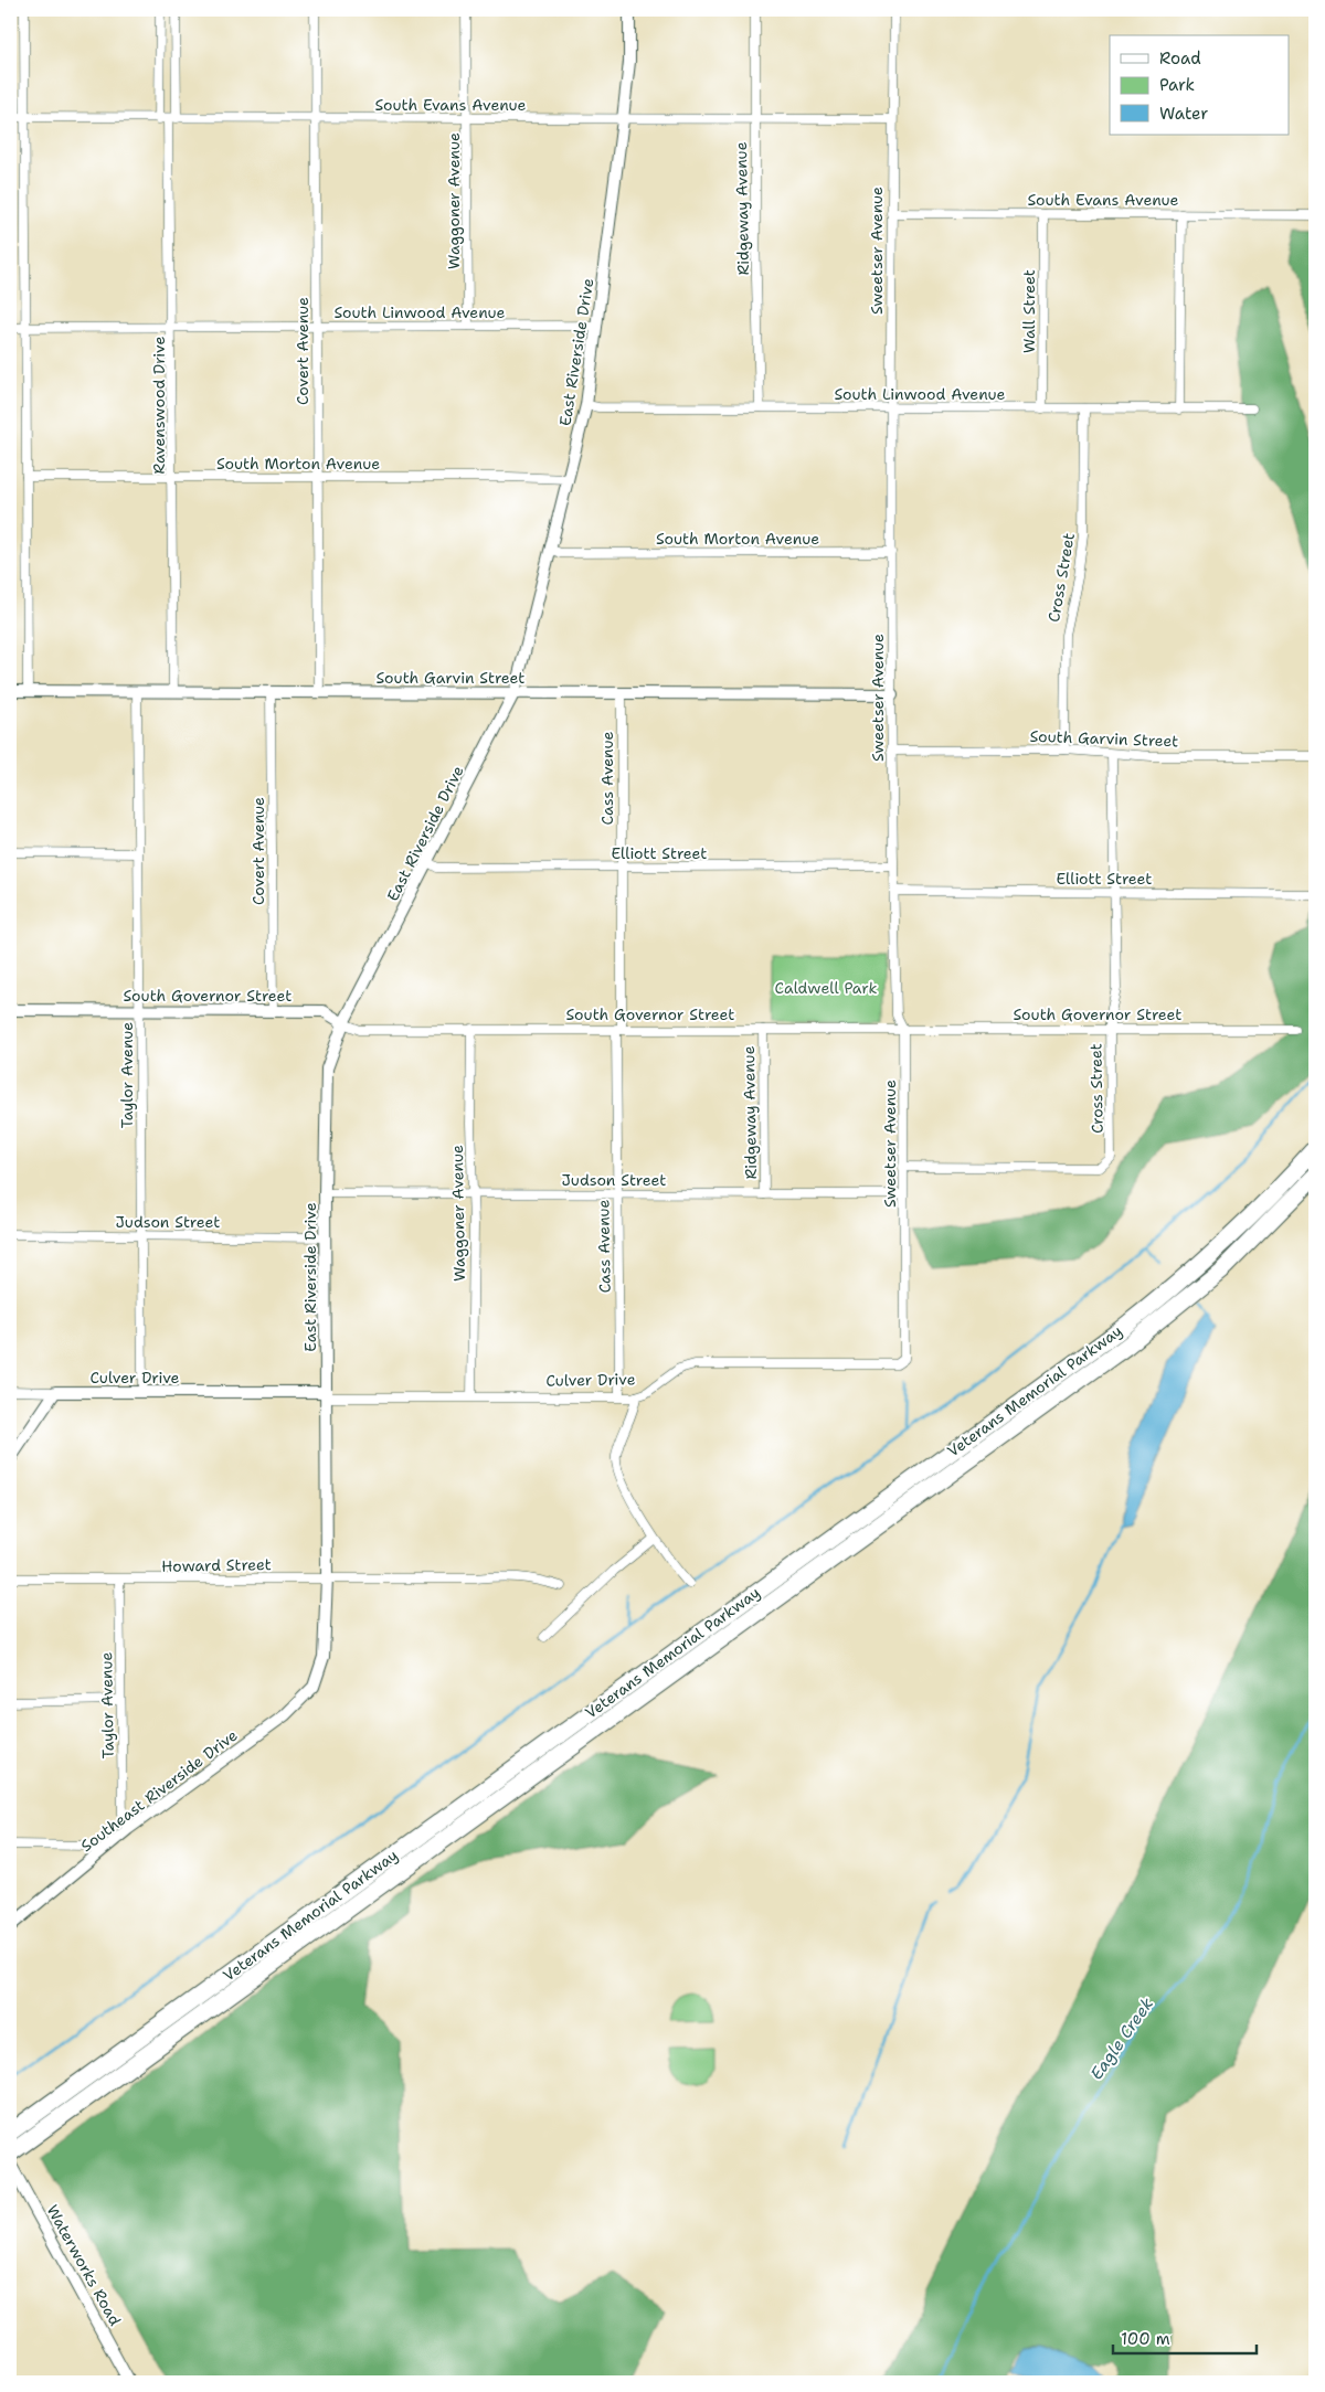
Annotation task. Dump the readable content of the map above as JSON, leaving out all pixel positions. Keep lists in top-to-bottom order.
{
  "streets": {
    "highway": ["Veterans Memorial Parkway"],
    "street": [
      "South Evans Avenue",
      "Waggoner Avenue",
      "Ridgeway Avenue",
      "Sweetser Avenue",
      "Wall Street",
      "South Linwood Avenue",
      "Covert Avenue",
      "East Riverside Drive",
      "Ravenswood Drive",
      "South Morton Avenue",
      "Cross Street",
      "South Garvin Street",
      "Cass Avenue",
      "Elliott Street",
      "South Governor Street",
      "Taylor Avenue",
      "Judson Street",
      "Culver Drive",
      "Howard Street",
      "Southeast Riverside Drive",
      "Waterworks Road"
    ]
  },
  "crossings": [
    ["South Evans Avenue", "Waggoner Avenue"],
    ["South Evans Avenue", "Ridgeway Avenue"],
    ["South Evans Avenue", "Sweetser Avenue"],
    ["South Evans Avenue", "Wall Street"],
    ["South Evans Avenue", "Covert Avenue"],
    ["South Evans Avenue", "East Riverside Drive"],
    ["South Evans Avenue", "Ravenswood Drive"],
    ["Waggoner Avenue", "South Linwood Avenue"],
    ["Waggoner Avenue", "South Governor Street"],
    ["Waggoner Avenue", "Judson Street"],
    ["Waggoner Avenue", "Culver Drive"],
    ["Ridgeway Avenue", "South Linwood Avenue"],
    ["Ridgeway Avenue", "South Governor Street"],
    ["Ridgeway Avenue", "Judson Street"],
    ["Sweetser Avenue", "South Linwood Avenue"],
    ["Sweetser Avenue", "South Morton Avenue"],
    ["Sweetser Avenue", "Cross Street"],
    ["Sweetser Avenue", "South Garvin Street"],
    ["Sweetser Avenue", "Elliott Street"],
    ["Sweetser Avenue", "South Governor Street"],
    ["Sweetser Avenue", "Judson Street"],
    ["Sweetser Avenue", "Culver Drive"],
    ["Wall Street", "South Linwood Avenue"],
    ["South Linwood Avenue", "Covert Avenue"],
    ["South Linwood Avenue", "East Riverside Drive"],
    ["South Linwood Avenue", "Ravenswood Drive"],
    ["South Linwood Avenue", "Cross Street"],
    ["Covert Avenue", "South Morton Avenue"],
    ["Covert Avenue", "South Garvin Street"],
    ["Covert Avenue", "South Governor Street"],
    ["East Riverside Drive", "South Morton Avenue"],
    ["East Riverside Drive", "South Garvin Street"],
    ["East Riverside Drive", "Elliott Street"],
    ["East Riverside Drive", "South Governor Street"],
    ["East Riverside Drive", "Judson Street"],
    ["East Riverside Drive", "Culver Drive"],
    ["East Riverside Drive", "Howard Street"],
    ["East Riverside Drive", "Southeast Riverside Drive"],
    ["Ravenswood Drive", "South Morton Avenue"],
    ["Ravenswood Drive", "South Garvin Street"],
    ["Cross Street", "South Garvin Street"],
    ["Cross Street", "Elliott Street"],
    ["Cross Street", "South Governor Street"],
    ["South Garvin Street", "Cass Avenue"],
    ["South Garvin Street", "Taylor Avenue"],
    ["Cass Avenue", "Elliott Street"],
    ["Cass Avenue", "South Governor Street"],
    ["Cass Avenue", "Judson Street"],
    ["Cass Avenue", "Culver Drive"],
    ["South Governor Street", "Taylor Avenue"],
    ["Taylor Avenue", "Judson Street"],
    ["Taylor Avenue", "Culver Drive"],
    ["Taylor Avenue", "Howard Street"],
    ["Taylor Avenue", "Southeast Riverside Drive"]
  ],
  "water": ["Eagle Creek"],
  "parks": ["Caldwell Park"],
  "legend": ["Road", "Park", "Water"],
  "scale_bar": "100 m"
}
